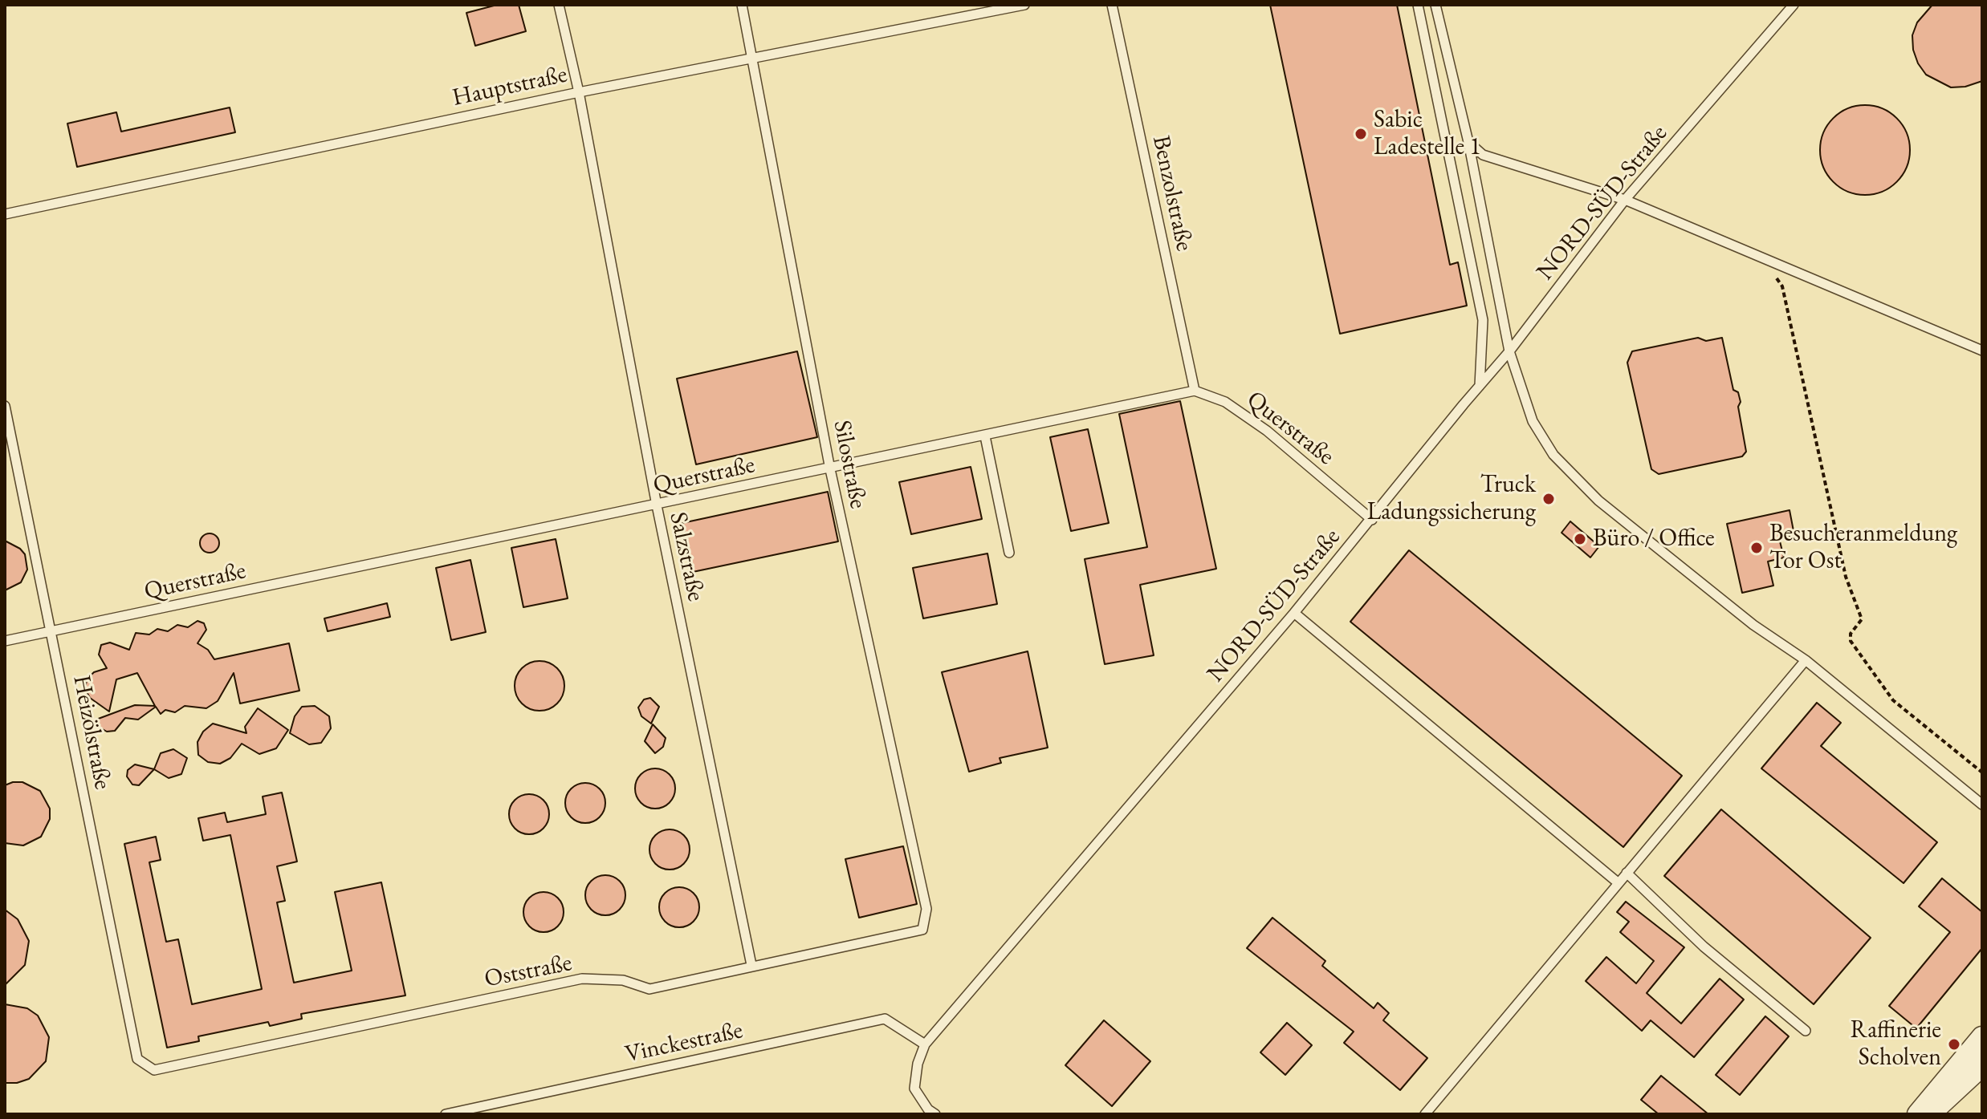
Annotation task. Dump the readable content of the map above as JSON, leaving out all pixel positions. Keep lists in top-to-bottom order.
{
  "streets": {
    "lane": [
      "Hauptstraße",
      "Benzolstraße",
      "NORD-SÜD-Straße",
      "Querstraße",
      "Silostraße",
      "Salzstraße",
      "Heizölstraße",
      "Oststraße",
      "Vinckestraße"
    ]
  },
  "crossings": [
    ["Hauptstraße", "Silostraße"],
    ["Hauptstraße", "Salzstraße"],
    ["Benzolstraße", "Querstraße"],
    ["NORD-SÜD-Straße", "Querstraße"],
    ["NORD-SÜD-Straße", "Vinckestraße"],
    ["Querstraße", "Silostraße"],
    ["Querstraße", "Salzstraße"],
    ["Querstraße", "Heizölstraße"],
    ["Silostraße", "Oststraße"],
    ["Salzstraße", "Oststraße"],
    ["Heizölstraße", "Oststraße"]
  ],
  "places": [
    "Sabic Ladestelle 1",
    "Truck Ladungssicherung",
    "Büro / Office",
    "Besucheranmeldung Tor Ost",
    "Raffinerie Scholven"
  ]
}
